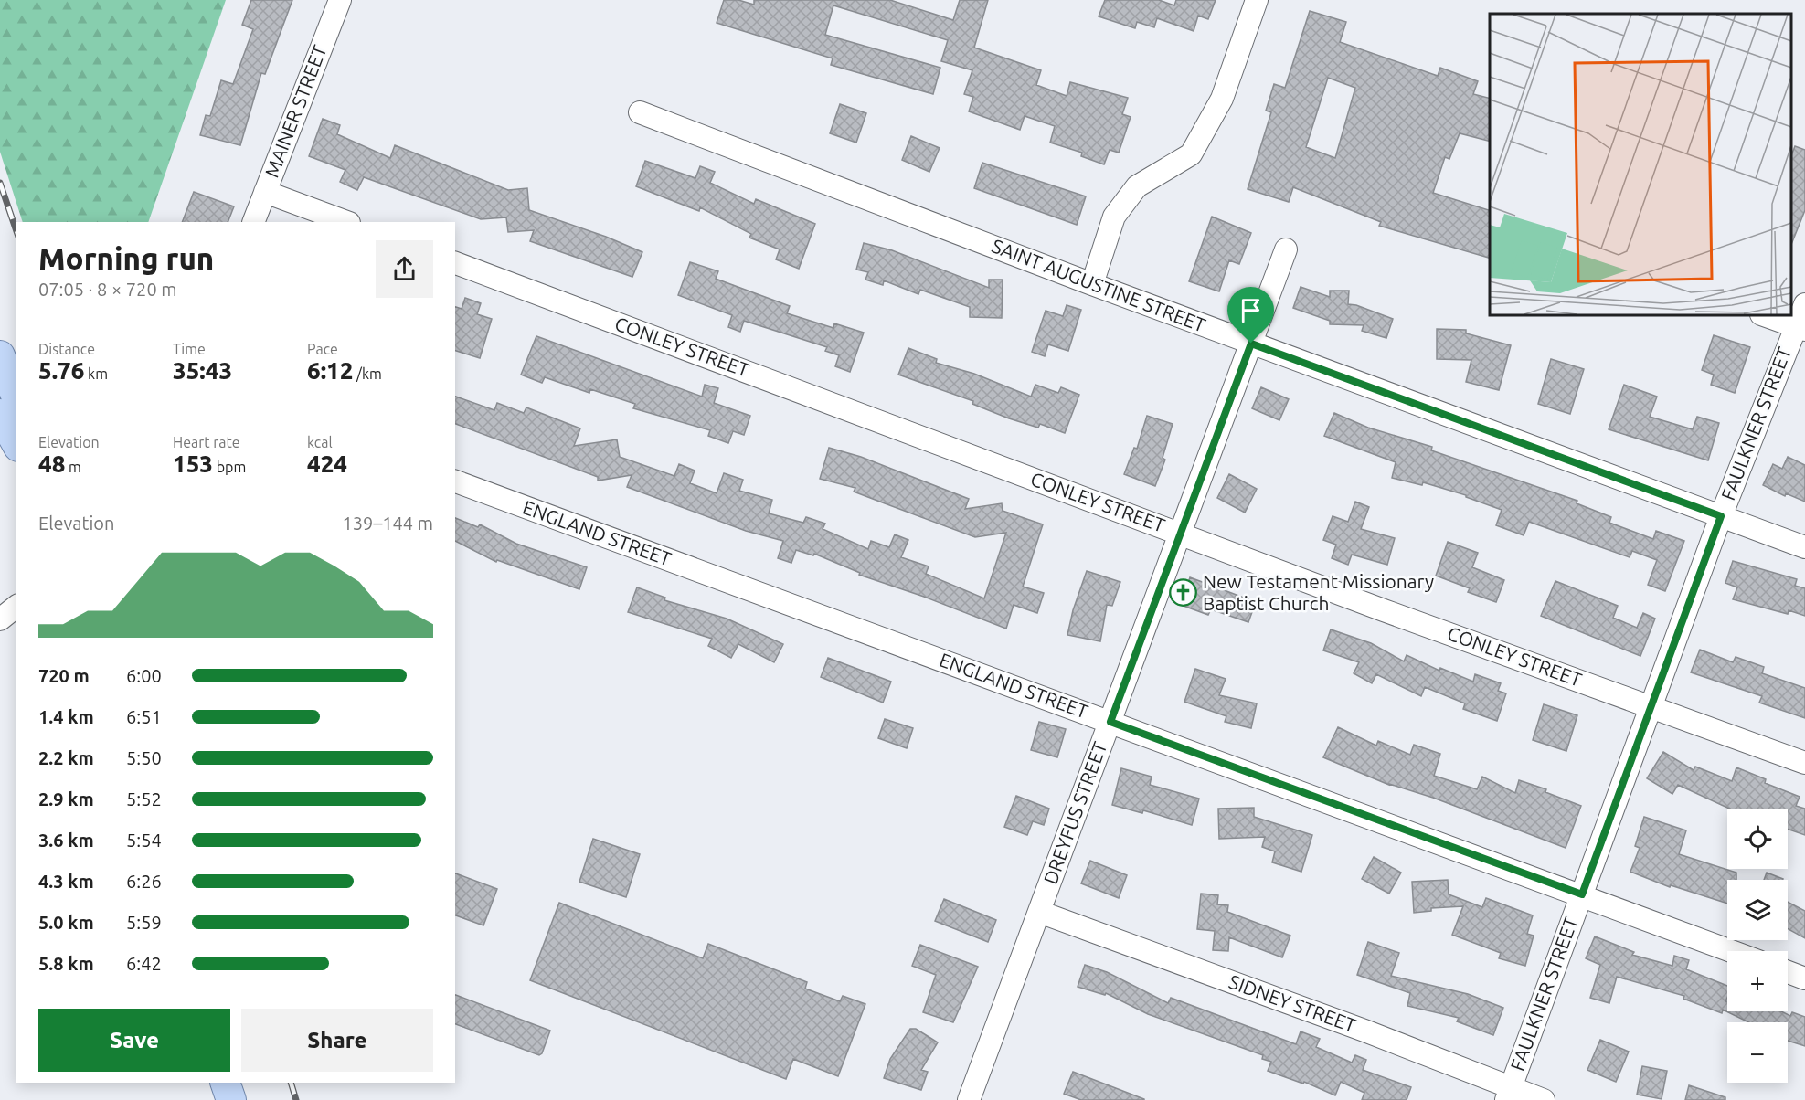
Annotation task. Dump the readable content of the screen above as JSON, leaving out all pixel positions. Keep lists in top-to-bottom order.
{
  "streets": {
    "street": [
      "MAINER STREET",
      "SAINT AUGUSTINE STREET",
      "CONLEY STREET",
      "FAULKNER STREET",
      "ENGLAND STREET",
      "DREYFUS STREET",
      "SIDNEY STREET"
    ]
  },
  "crossings": [
    ["SAINT AUGUSTINE STREET", "FAULKNER STREET"],
    ["SAINT AUGUSTINE STREET", "DREYFUS STREET"],
    ["CONLEY STREET", "FAULKNER STREET"],
    ["CONLEY STREET", "DREYFUS STREET"],
    ["FAULKNER STREET", "ENGLAND STREET"],
    ["FAULKNER STREET", "SIDNEY STREET"],
    ["ENGLAND STREET", "DREYFUS STREET"],
    ["DREYFUS STREET", "SIDNEY STREET"]
  ],
  "places": {
    "church": ["New Testament Missionary Baptist Church"]
  },
  "page": {
    "heading": ["Morning run", "07:05 · 8 × 720 m"],
    "stats": [
      ["Distance", "5.76 km"],
      ["Time", "35:43"],
      ["Pace", "6:12 /km"],
      ["Elevation", "48 m"],
      ["Heart rate", "153 bpm"],
      ["kcal", "424"]
    ],
    "chart": ["Elevation", "139–144 m"],
    "list": [
      {
        "name": "720 m",
        "note": "6:00"
      },
      {
        "name": "1.4 km",
        "note": "6:51"
      },
      {
        "name": "2.2 km",
        "note": "5:50"
      },
      {
        "name": "2.9 km",
        "note": "5:52"
      },
      {
        "name": "3.6 km",
        "note": "5:54"
      },
      {
        "name": "4.3 km",
        "note": "6:26"
      },
      {
        "name": "5.0 km",
        "note": "5:59"
      },
      {
        "name": "5.8 km",
        "note": "6:42"
      }
    ],
    "map_buttons": ["+", "−"],
    "buttons": ["Save", "Share"]
  }
}
